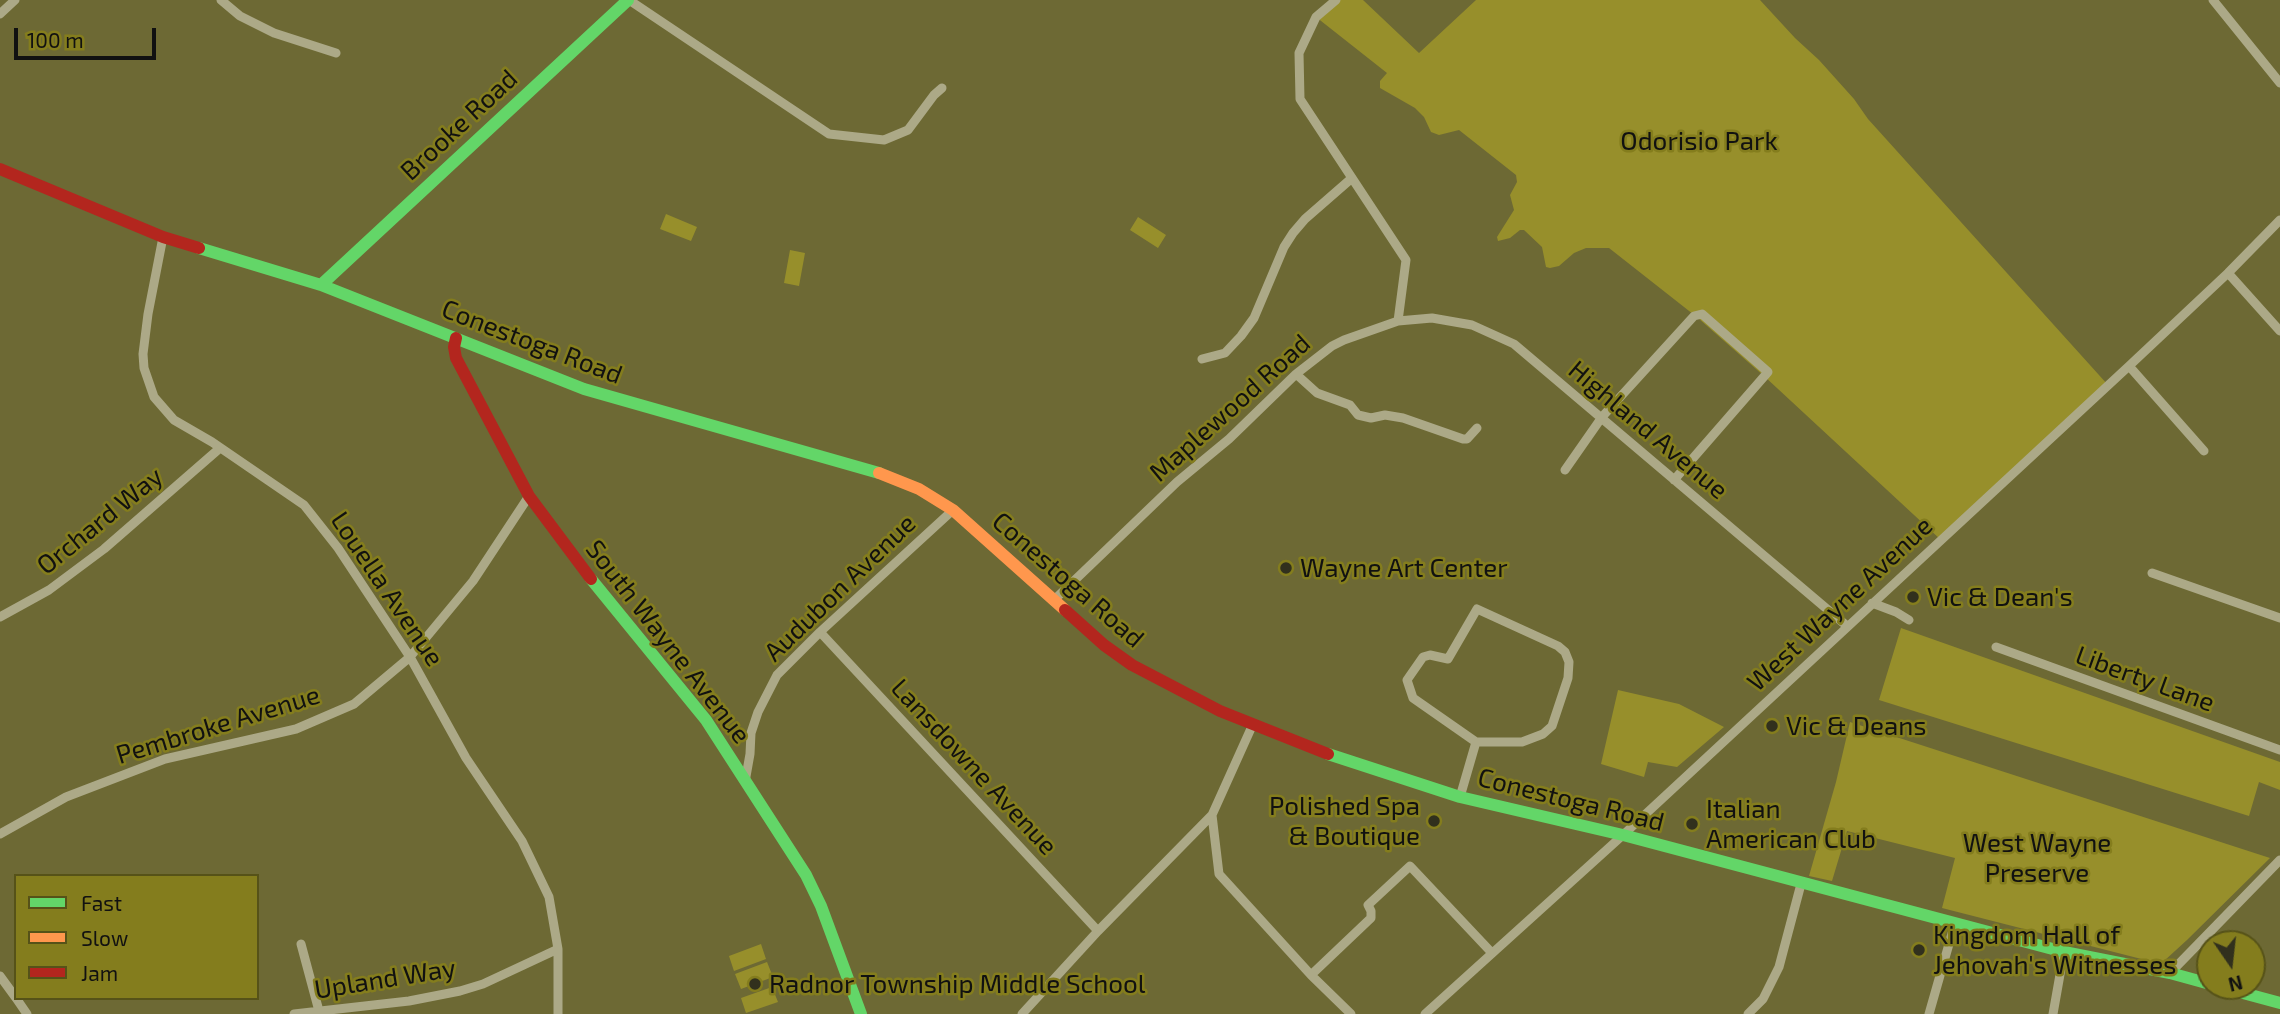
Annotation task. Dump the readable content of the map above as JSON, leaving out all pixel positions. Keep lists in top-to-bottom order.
{
  "streets": {
    "main road": ["Brooke Road", "Conestoga Road", "South Wayne Avenue"],
    "street": [
      "Maplewood Road",
      "Highland Avenue",
      "Orchard Way",
      "Audubon Avenue",
      "Louella Avenue",
      "West Wayne Avenue",
      "Liberty Lane",
      "Pembroke Avenue",
      "Lansdowne Avenue",
      "Upland Way"
    ]
  },
  "crossings": [
    ["Brooke Road", "Conestoga Road"],
    ["Conestoga Road", "Maplewood Road"],
    ["Conestoga Road", "Audubon Avenue"],
    ["Conestoga Road", "Louella Avenue"],
    ["Conestoga Road", "West Wayne Avenue"],
    ["Conestoga Road", "South Wayne Avenue"],
    ["Maplewood Road", "Highland Avenue"],
    ["Highland Avenue", "West Wayne Avenue"],
    ["Orchard Way", "Louella Avenue"],
    ["Audubon Avenue", "South Wayne Avenue"],
    ["Audubon Avenue", "Lansdowne Avenue"],
    ["Louella Avenue", "Pembroke Avenue"],
    ["Louella Avenue", "Upland Way"],
    ["South Wayne Avenue", "Pembroke Avenue"]
  ],
  "parks": ["Odorisio Park", "West Wayne Preserve"],
  "places": [
    "Wayne Art Center",
    "Vic & Dean's",
    "Vic & Deans",
    "Polished Spa & Boutique",
    "Italian American Club",
    "Kingdom Hall of Jehovah's Witnesses",
    "Radnor Township Middle School"
  ],
  "legend": ["Fast", "Slow", "Jam"],
  "scale_bar": "100 m",
  "north": "bottom"
}
